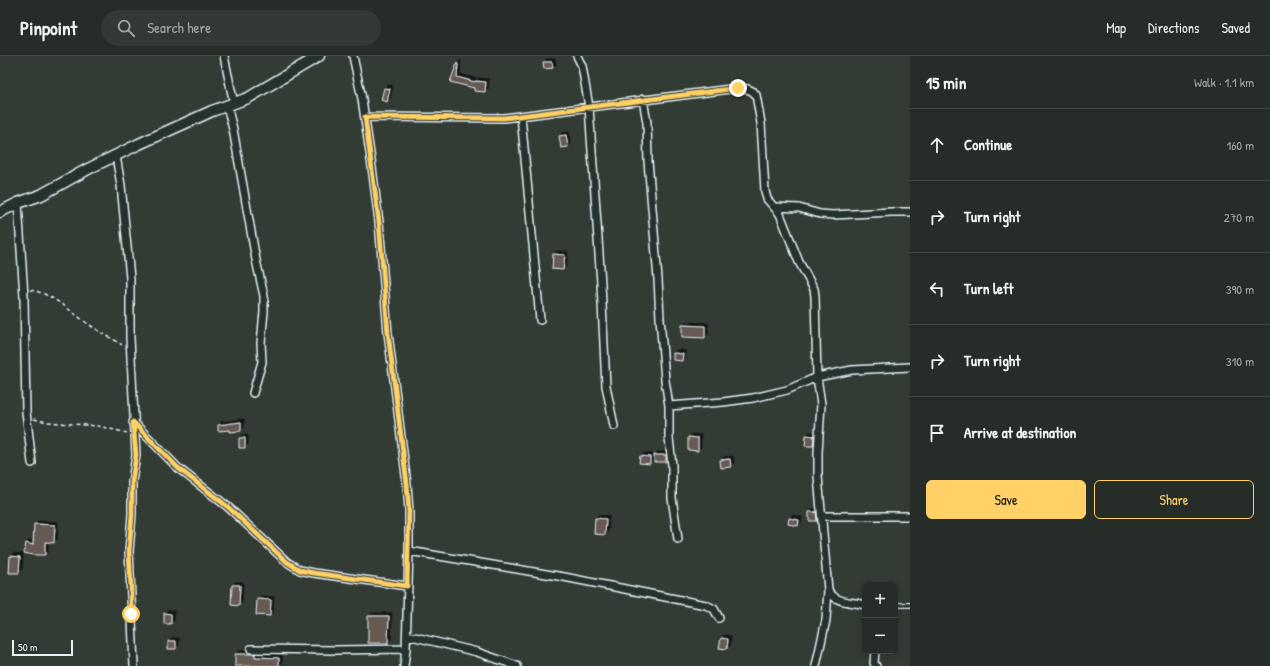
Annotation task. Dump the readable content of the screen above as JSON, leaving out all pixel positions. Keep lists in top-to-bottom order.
{
  "scale_bar": "50 m",
  "page": {
    "header": "Pinpoint",
    "search": "Search here",
    "nav": ["Map", "Directions", "Saved"],
    "heading": ["15 min", "Walk · 1.1 km"],
    "list": [
      ["Continue", "160 m"],
      ["Turn right", "270 m"],
      ["Turn left", "390 m"],
      ["Turn right", "310 m"],
      "Arrive at destination"
    ],
    "buttons": ["Save", "Share"],
    "map_buttons": ["+", "−"],
    "scale": "50 m"
  }
}
